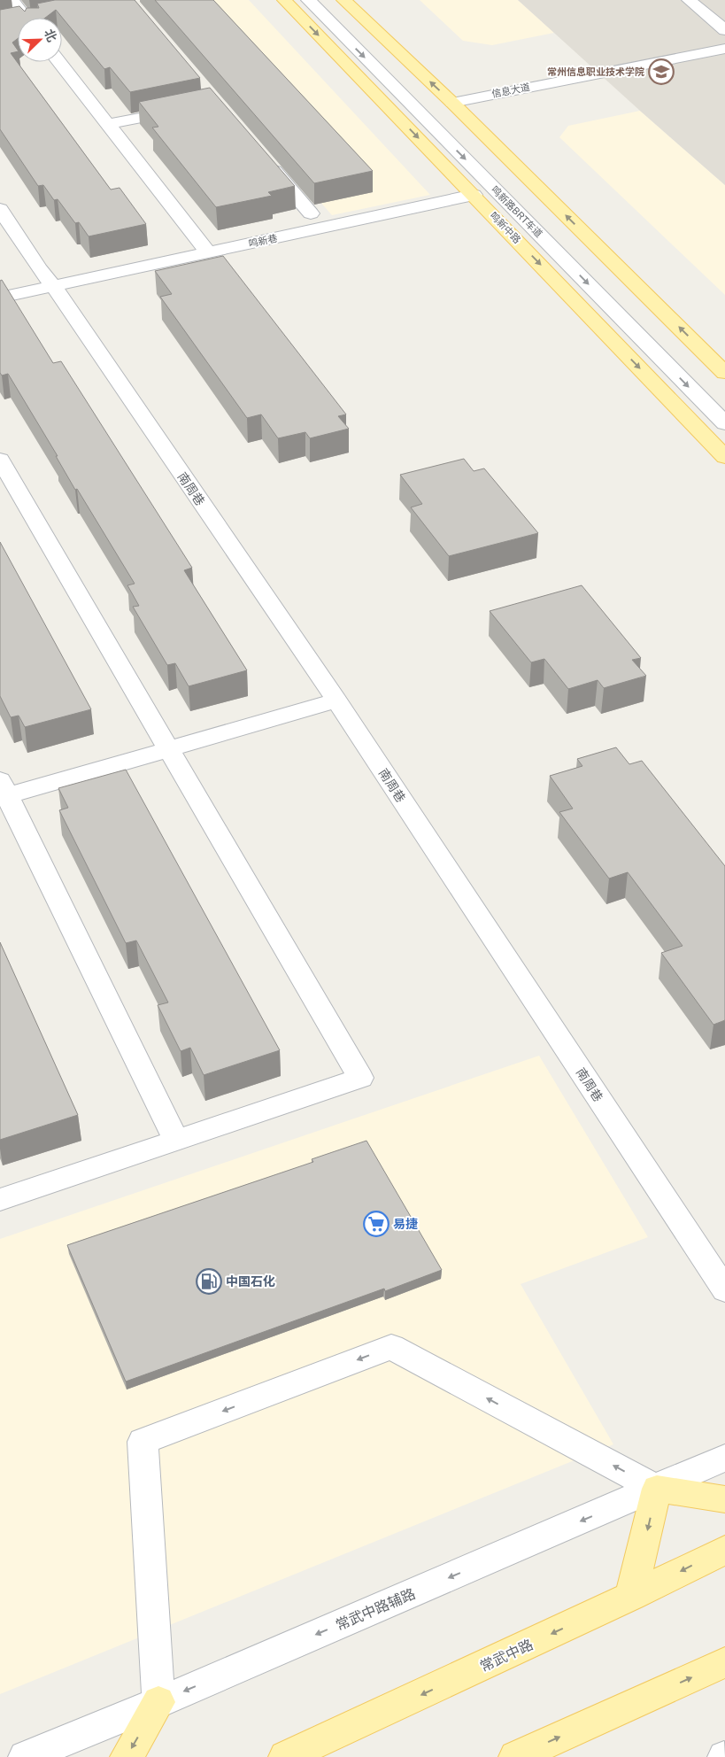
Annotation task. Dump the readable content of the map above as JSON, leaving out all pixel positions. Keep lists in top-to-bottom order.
{
  "streets": {
    "main road": ["鸣新中路", "常武中路"],
    "street": [
      "信息大道",
      "鸣新路BRT车道",
      "鸣新巷",
      "南周巷",
      "常武中路辅路"
    ]
  },
  "crossings": [
    ["鸣新中路", "鸣新巷"],
    ["鸣新巷", "南周巷"]
  ],
  "one_way": ["常武中路辅路"],
  "places": {
    "school or university": ["常州信息职业技术学院"],
    "supermarket": ["易捷"],
    "fuel station": ["中国石化"]
  },
  "north": "top right"
}
